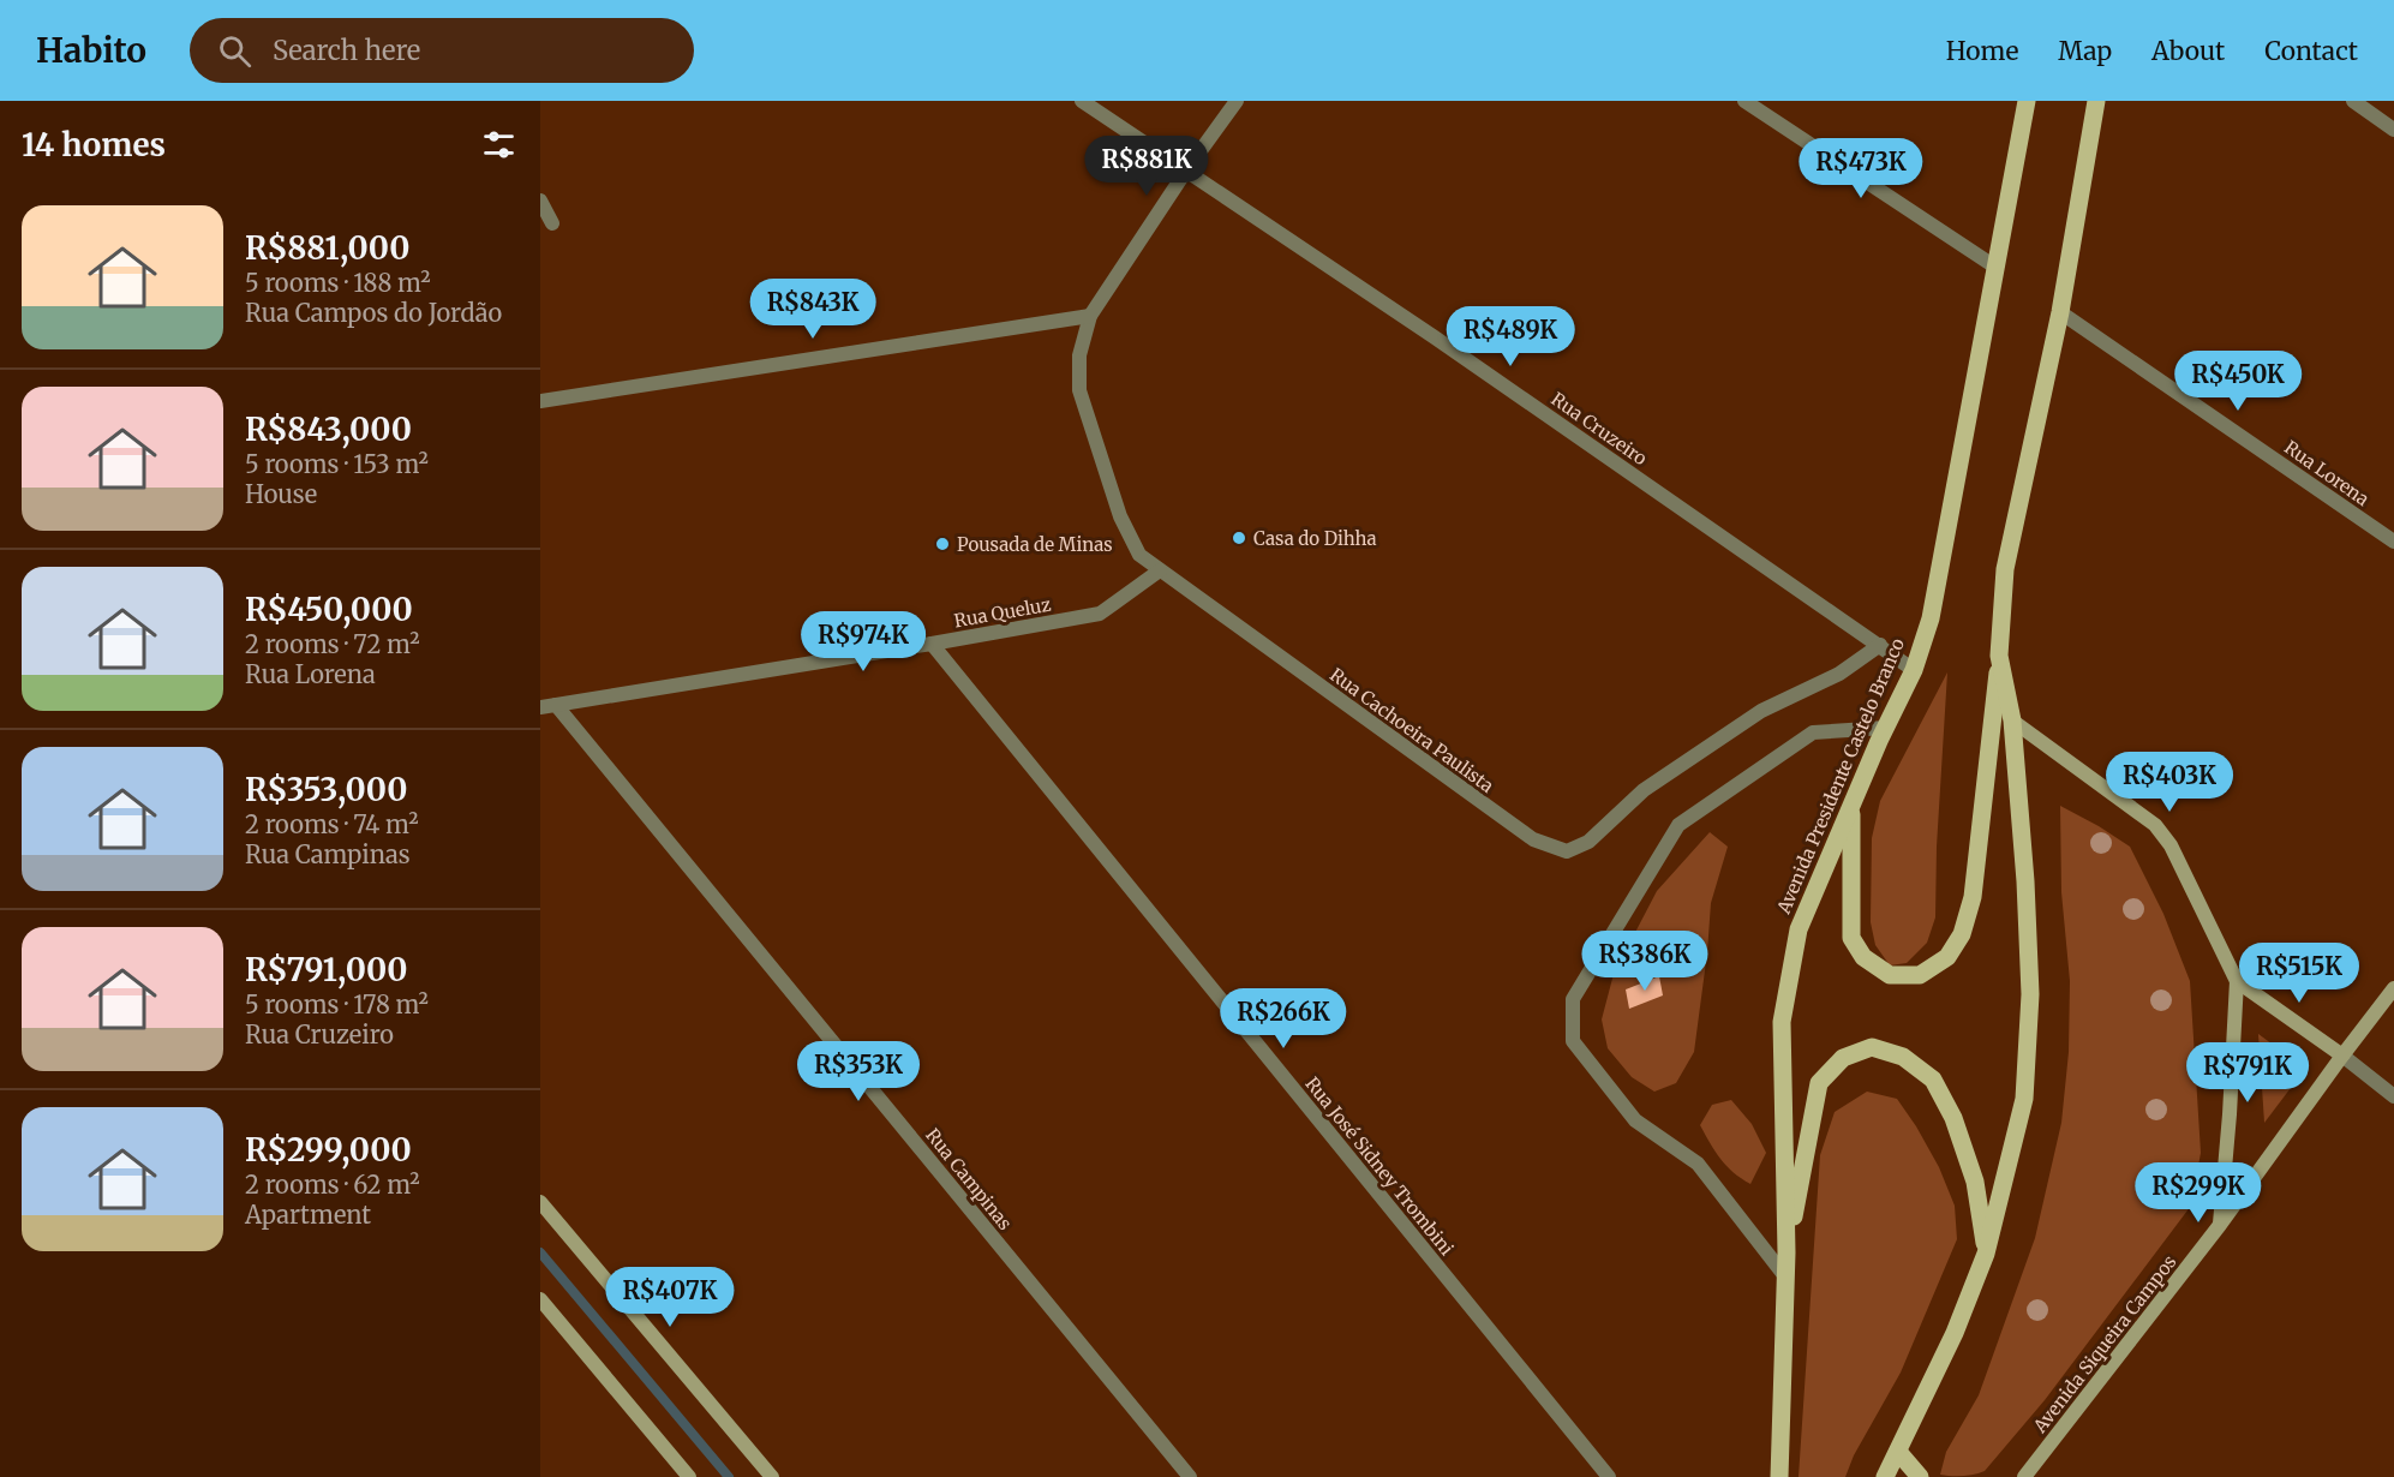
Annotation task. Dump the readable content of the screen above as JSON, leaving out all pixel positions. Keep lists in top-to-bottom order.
{
  "streets": {
    "main road": ["Avenida Presidente Castelo Branco"],
    "street": [
      "Rua Cruzeiro",
      "Rua Lorena",
      "Rua Queluz",
      "Rua Cachoeira Paulista",
      "Rua José Sidney Trombini",
      "Rua Campinas",
      "Avenida Siqueira Campos"
    ]
  },
  "crossings": [
    ["Rua Cruzeiro", "Rua Cachoeira Paulista"],
    ["Rua Cruzeiro", "Avenida Presidente Castelo Branco"],
    ["Rua Queluz", "Rua Cachoeira Paulista"],
    ["Rua Queluz", "Rua José Sidney Trombini"],
    ["Rua Queluz", "Rua Campinas"]
  ],
  "places": ["Casa do Dihha", "Pousada de Minas"],
  "page": {
    "header": "Habito",
    "search": "Search here",
    "nav": [
      "Home",
      "Map",
      "About",
      "Contact"
    ],
    "heading": "14 homes",
    "price": [
      "R$881K",
      "R$473K",
      "R$843K",
      "R$489K",
      "R$450K",
      "R$974K",
      "R$403K",
      "R$386K",
      "R$515K",
      "R$266K",
      "R$353K",
      "R$791K",
      "R$299K",
      "R$407K"
    ],
    "list": [
      {
        "name": "R$881,000",
        "note": "5 rooms · 188 m² · Rua Campos do Jordão"
      },
      {
        "name": "R$843,000",
        "note": "5 rooms · 153 m² · House"
      },
      {
        "name": "R$450,000",
        "note": "2 rooms · 72 m² · Rua Lorena"
      },
      {
        "name": "R$353,000",
        "note": "2 rooms · 74 m² · Rua Campinas"
      },
      {
        "name": "R$791,000",
        "note": "5 rooms · 178 m² · Rua Cruzeiro"
      },
      {
        "name": "R$299,000",
        "note": "2 rooms · 62 m² · Apartment"
      }
    ]
  }
}
